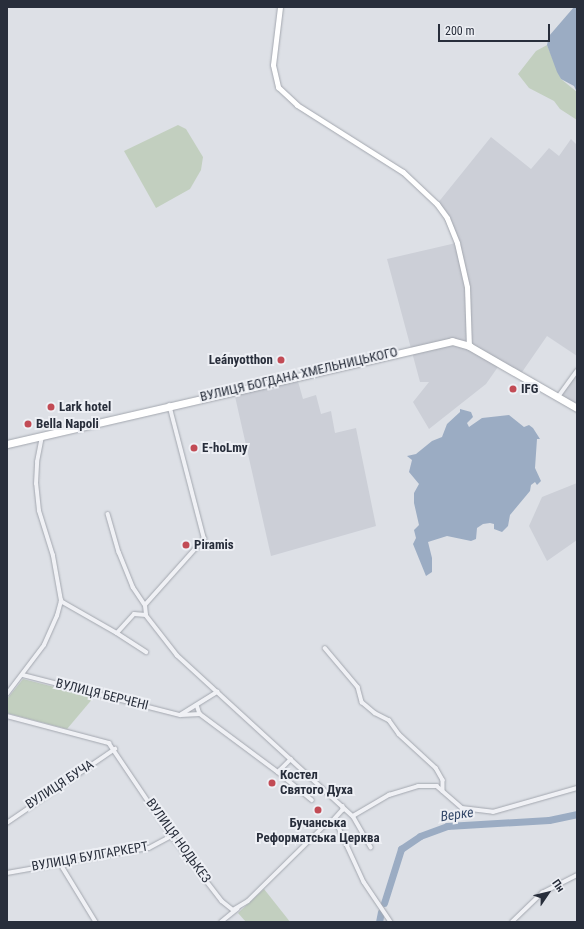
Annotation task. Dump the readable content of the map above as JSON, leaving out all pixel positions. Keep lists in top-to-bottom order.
{
  "streets": {
    "highway": ["ВУЛИЦЯ БОГДАНА ХМЕЛЬНИЦЬКОГО"],
    "street": [
      "ВУЛИЦЯ БЕРЧЕНІ",
      "ВУЛИЦЯ БУЧА",
      "ВУЛИЦЯ НОДЬКЕЗ",
      "ВУЛИЦЯ БУЛГАРКЕРТ"
    ]
  },
  "crossings": [
    ["ВУЛИЦЯ БУЧА", "ВУЛИЦЯ НОДЬКЕЗ"],
    ["ВУЛИЦЯ НОДЬКЕЗ", "ВУЛИЦЯ БУЛГАРКЕРТ"]
  ],
  "water": ["Верке"],
  "places": [
    "Leányotthon",
    "IFG",
    "Lark hotel",
    "Bella Napoli",
    "E-hoLmy",
    "Piramis",
    "Костел Святого Духа",
    "Бучанська Реформатська Церква"
  ],
  "scale_bar": "200 m",
  "north": "top right"
}
